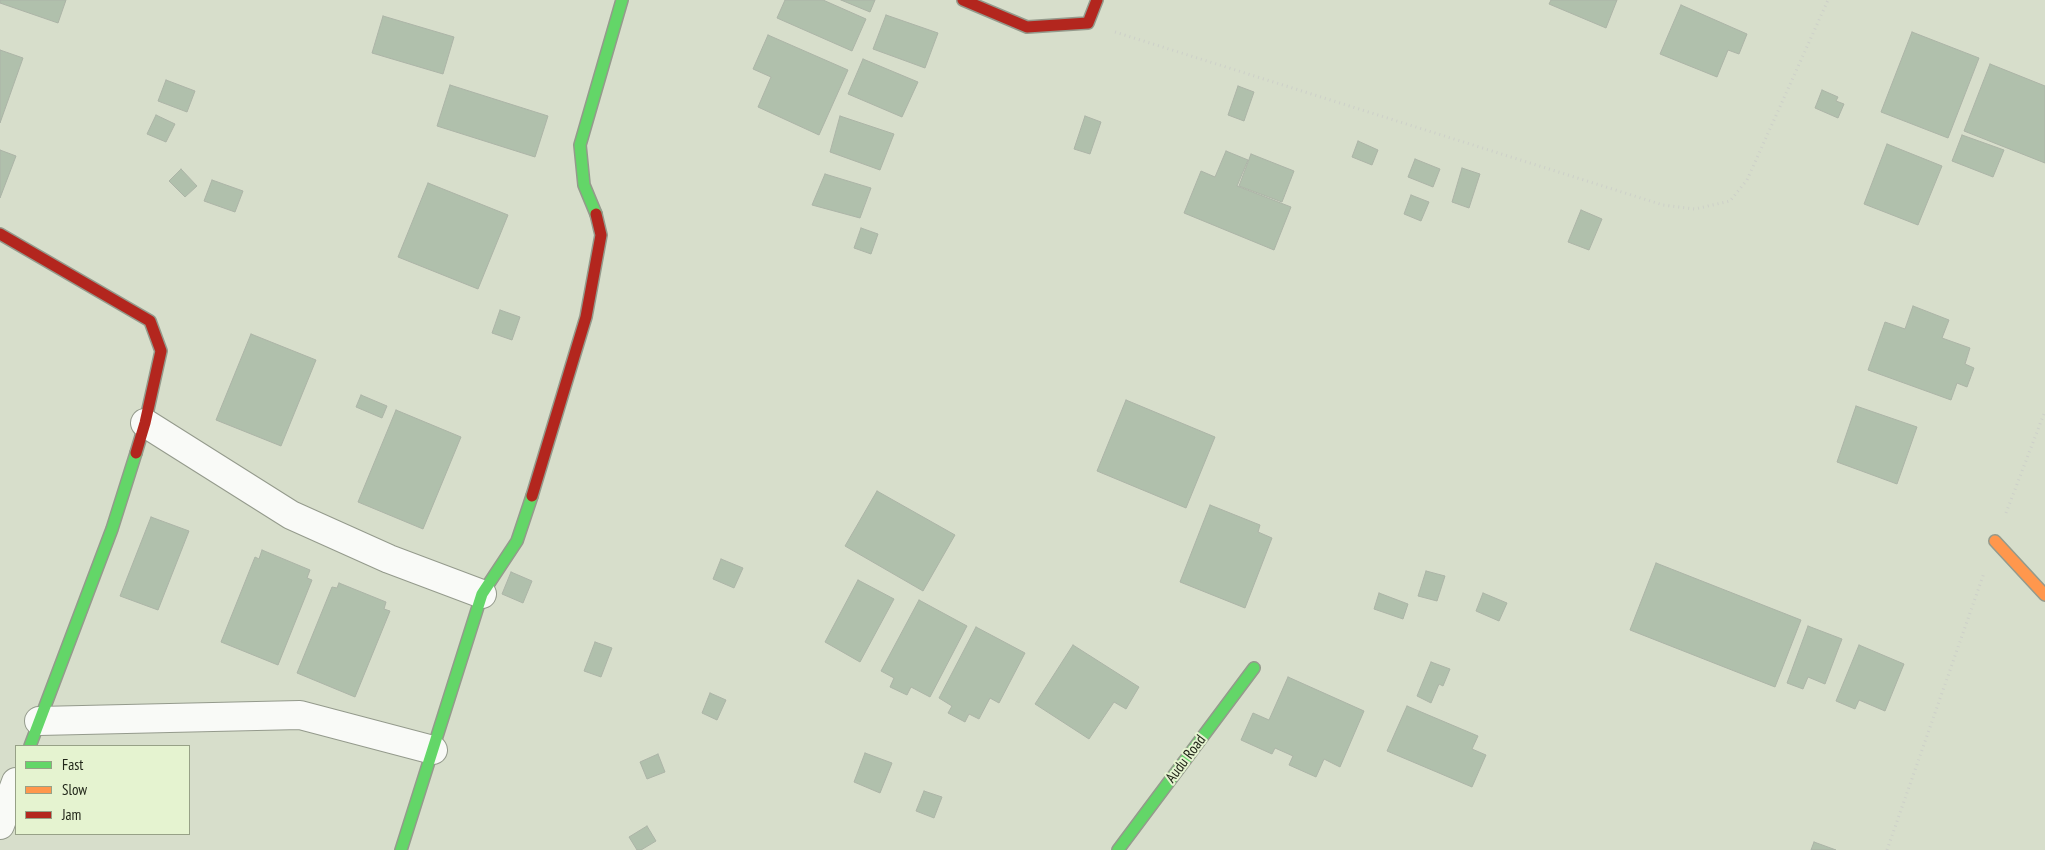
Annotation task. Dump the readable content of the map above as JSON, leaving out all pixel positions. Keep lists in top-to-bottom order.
{
  "streets": {
    "street": ["Audu Road"]
  },
  "legend": ["Fast", "Slow", "Jam"]
}
